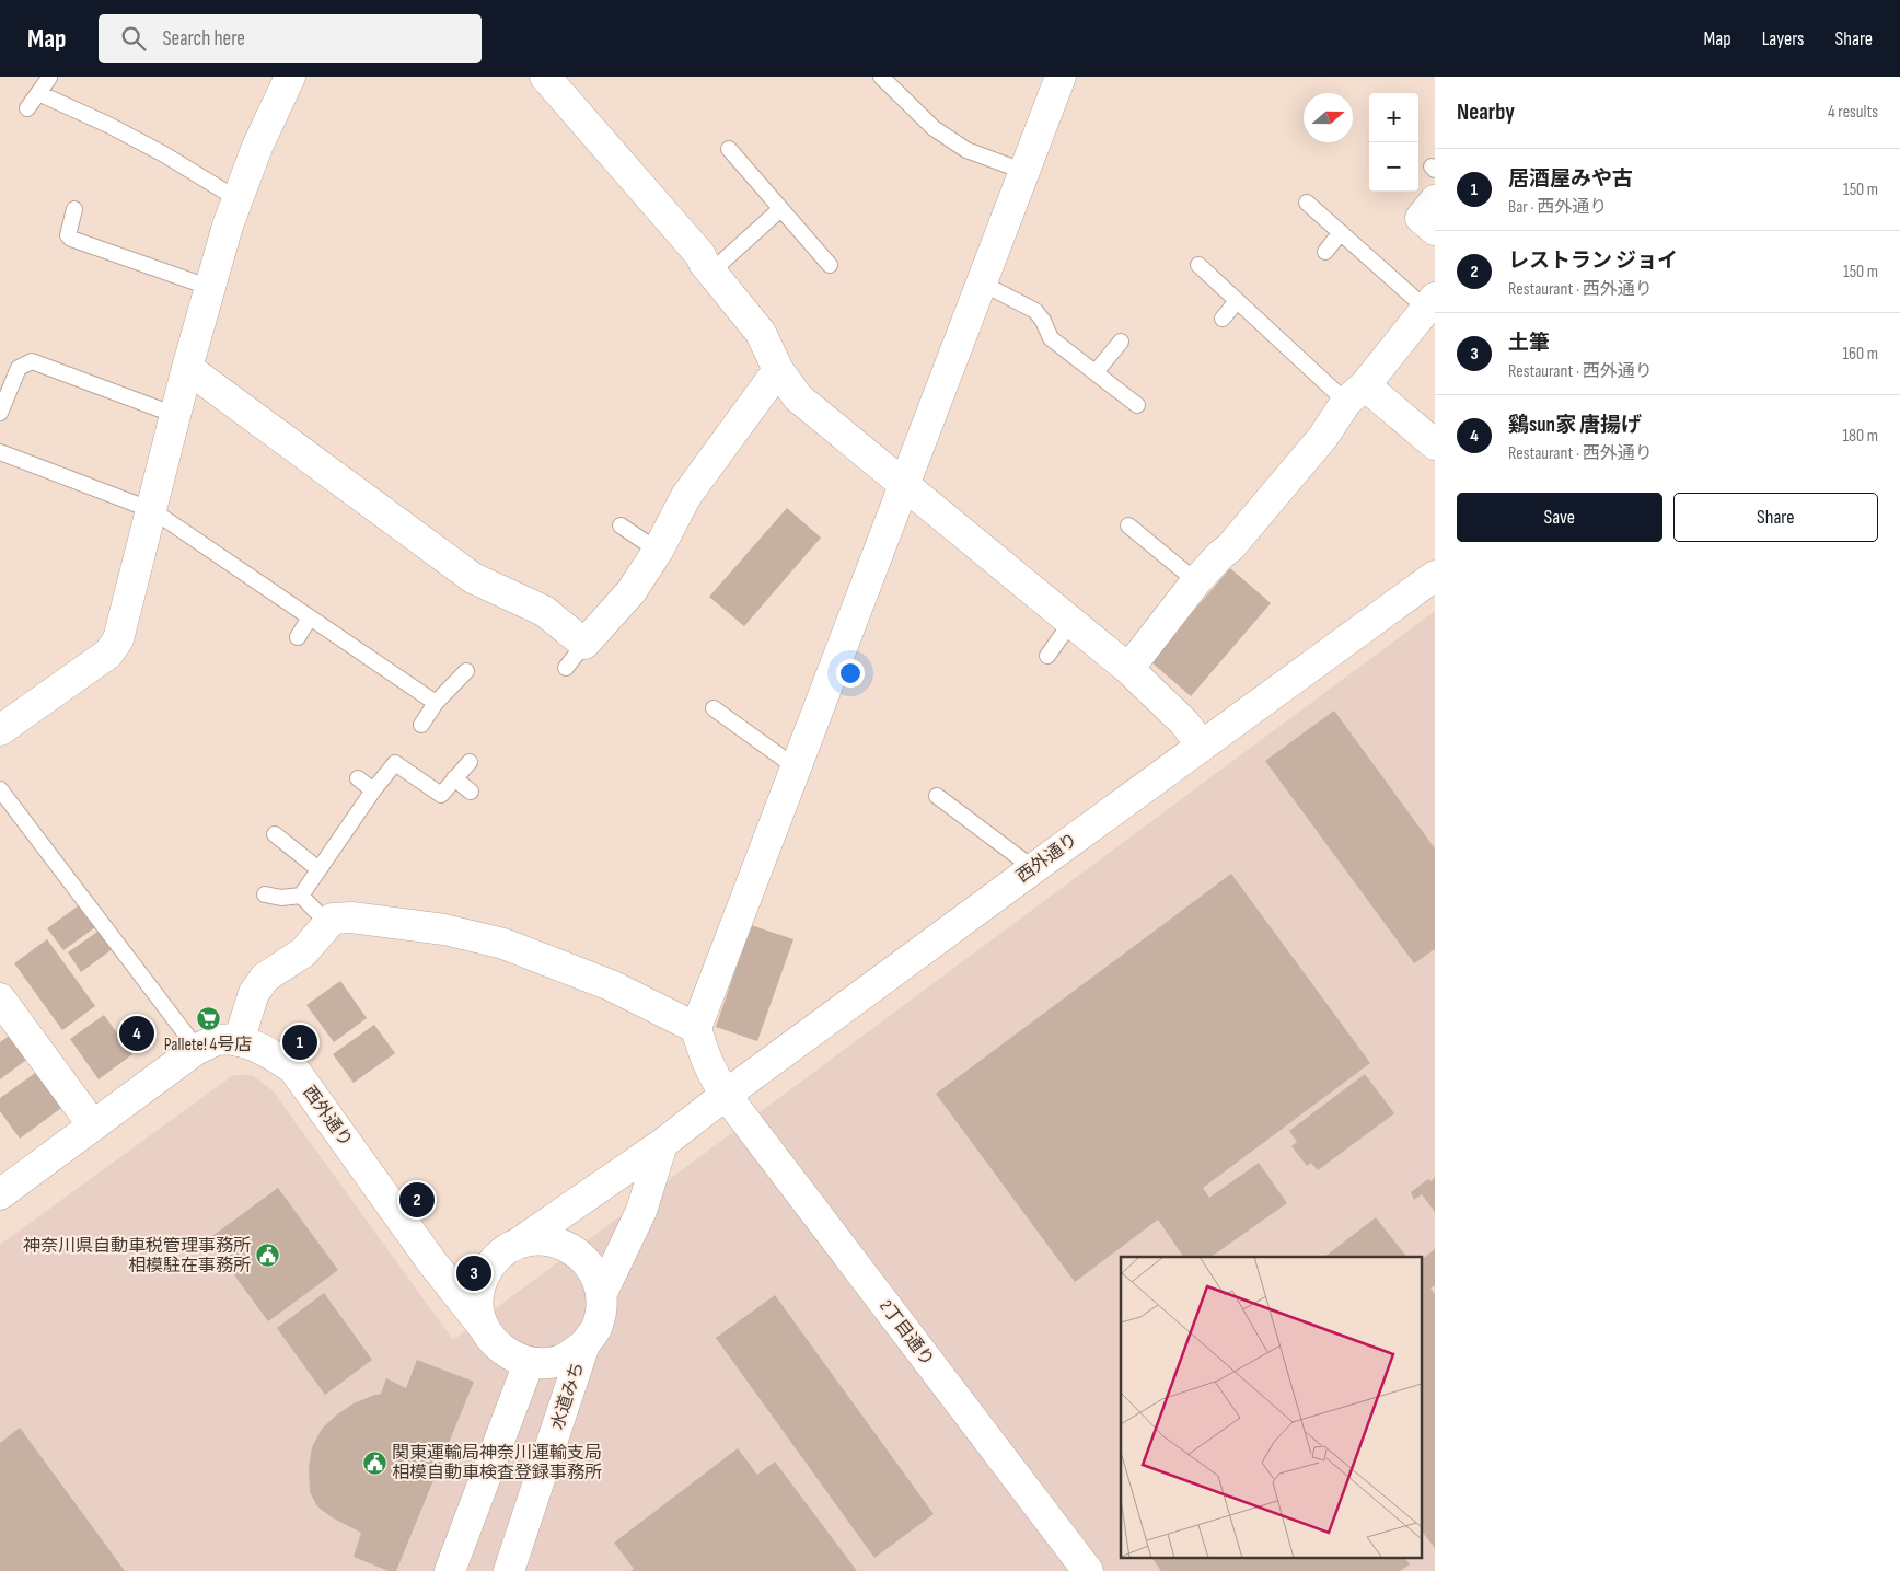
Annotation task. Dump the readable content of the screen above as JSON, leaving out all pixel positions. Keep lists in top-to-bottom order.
{
  "streets": {
    "street": ["西外通り", "2丁目通り", "水道みち"]
  },
  "crossings": [
    ["西外通り", "2丁目通り"],
    ["西外通り", "水道みち"]
  ],
  "places": {
    "supermarket": ["Pallete! 4号店"],
    "public building": ["神奈川県自動車税管理事務所 相模駐在事務所", "関東運輸局神奈川運輸支局 相模自動車検査登録事務所"]
  },
  "north": "right",
  "page": {
    "header": "Map",
    "search": "Search here",
    "nav": ["Map", "Layers", "Share"],
    "heading": ["Nearby", "4 results"],
    "map_buttons": ["+", "−"],
    "list": [
      {
        "mark": "1",
        "name": "居酒屋みや古",
        "note": "Bar · 西外通り",
        "value": "150 m"
      },
      {
        "mark": "2",
        "name": "レストラン ジョイ",
        "note": "Restaurant · 西外通り",
        "value": "150 m"
      },
      {
        "mark": "3",
        "name": "土筆",
        "note": "Restaurant · 西外通り",
        "value": "160 m"
      },
      {
        "mark": "4",
        "name": "鷄sun家 唐揚げ",
        "note": "Restaurant · 西外通り",
        "value": "180 m"
      }
    ],
    "buttons": ["Save", "Share"],
    "pins": [
      "4",
      "1",
      "2",
      "3"
    ]
  }
}
